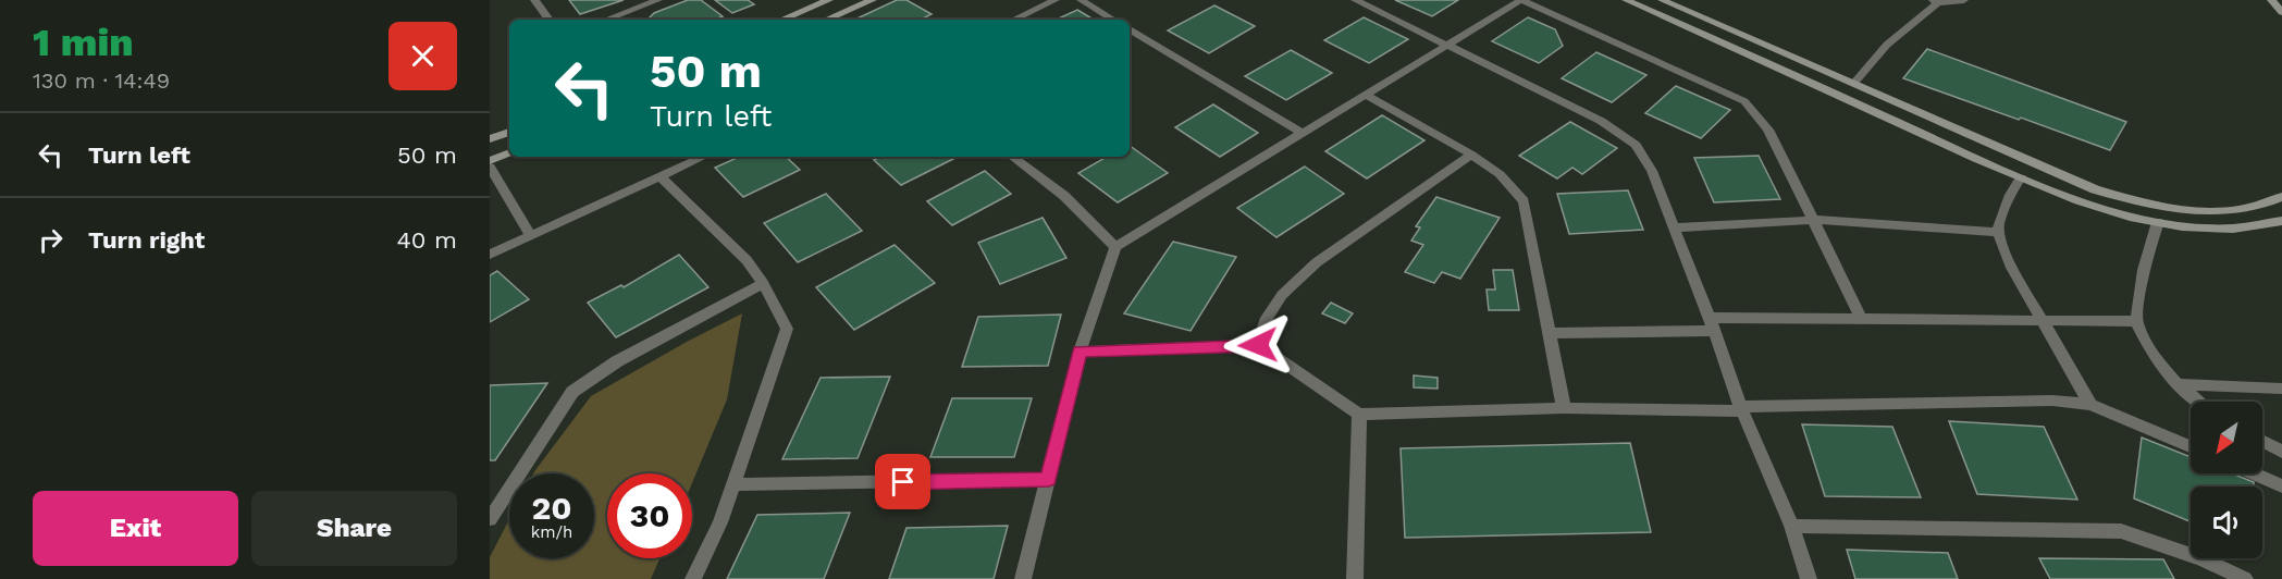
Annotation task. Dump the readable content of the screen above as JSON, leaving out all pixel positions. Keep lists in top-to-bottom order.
{
  "north": "bottom left",
  "page": {
    "heading": ["1 min", "130 m · 14:49"],
    "turn": ["50 m", "Turn left"],
    "list": [
      {
        "name": "Turn left",
        "value": "50 m"
      },
      {
        "name": "Turn right",
        "value": "40 m"
      }
    ],
    "speed": "20 km/h",
    "limit": "30",
    "buttons": ["Exit", "Share"]
  }
}
